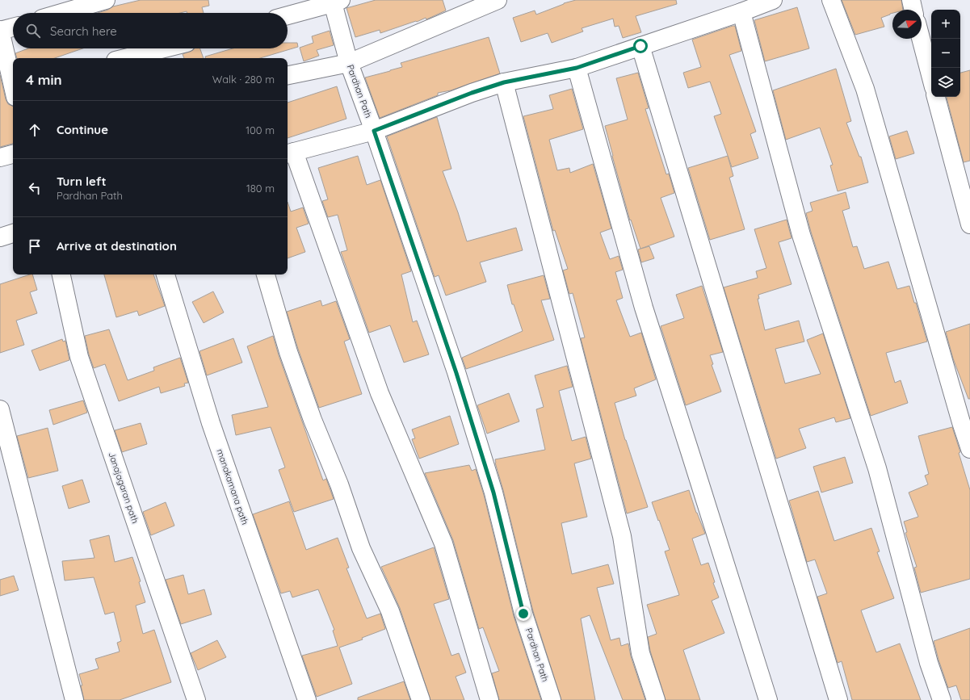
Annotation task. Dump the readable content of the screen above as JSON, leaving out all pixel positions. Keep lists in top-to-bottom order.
{
  "streets": {
    "street": ["Pardhan Path", "manakamana path", "Janajagaran path"]
  },
  "north": "right",
  "page": {
    "map_buttons": ["+", "−"],
    "search": "Search here",
    "heading": ["4 min", "Walk · 280 m"],
    "list": [
      ["Continue", "100 m"],
      ["Turn left", "Pardhan Path", "180 m"],
      "Arrive at destination"
    ]
  }
}
